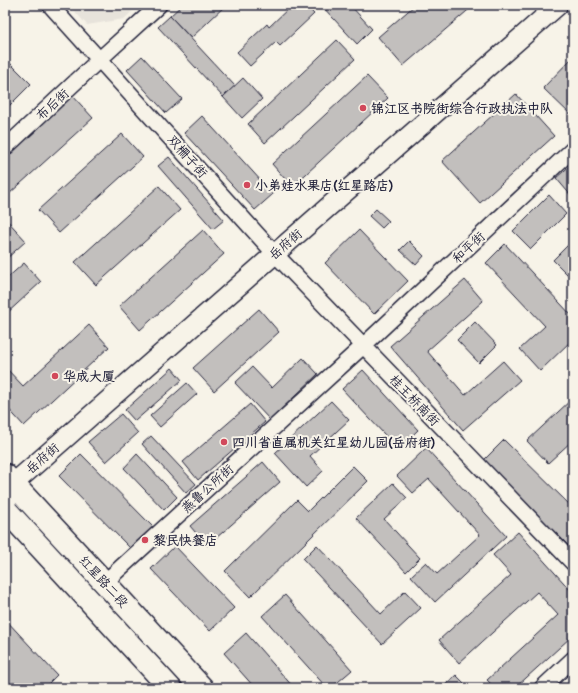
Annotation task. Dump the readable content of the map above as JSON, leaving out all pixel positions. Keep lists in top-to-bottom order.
{
  "streets": {
    "main road": ["红星路二段"],
    "street": [
      "布后街",
      "双栅子街",
      "岳府街",
      "和平街",
      "桂王桥南街",
      "燕鲁公所街"
    ]
  },
  "crossings": [
    ["布后街", "双栅子街"],
    ["双栅子街", "岳府街"],
    ["双栅子街", "桂王桥南街"],
    ["岳府街", "桂王桥南街"],
    ["岳府街", "红星路二段"],
    ["和平街", "桂王桥南街"],
    ["和平街", "燕鲁公所街"],
    ["桂王桥南街", "燕鲁公所街"],
    ["燕鲁公所街", "红星路二段"]
  ],
  "places": [
    "锦江区书院街综合行政执法中队",
    "小弟娃水果店(红星路店)",
    "华成大厦",
    "四川省直属机关红星幼儿园(岳府街)",
    "黎民快餐店"
  ]
}
